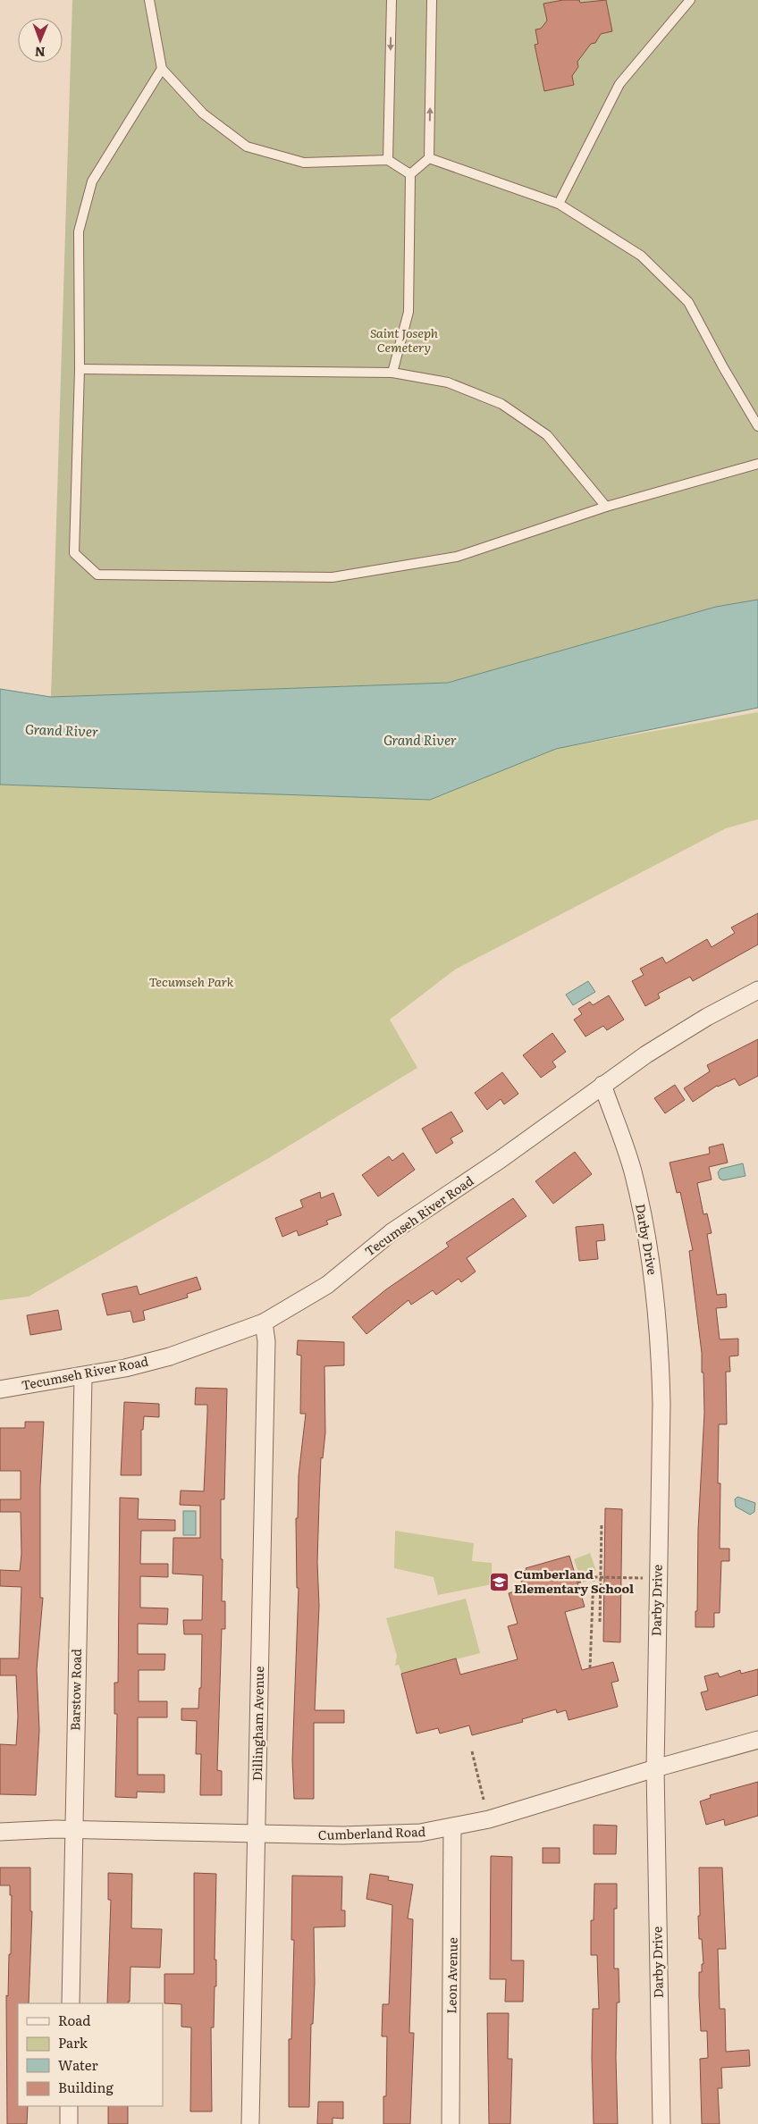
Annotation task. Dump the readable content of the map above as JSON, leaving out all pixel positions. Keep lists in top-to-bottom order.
{
  "streets": {
    "street": [
      "Tecumseh River Road",
      "Darby Drive",
      "Barstow Road",
      "Dillingham Avenue",
      "Cumberland Road",
      "Leon Avenue"
    ]
  },
  "crossings": [
    ["Tecumseh River Road", "Darby Drive"],
    ["Tecumseh River Road", "Barstow Road"],
    ["Tecumseh River Road", "Dillingham Avenue"],
    ["Darby Drive", "Cumberland Road"],
    ["Barstow Road", "Cumberland Road"],
    ["Dillingham Avenue", "Cumberland Road"],
    ["Cumberland Road", "Leon Avenue"]
  ],
  "water": ["Grand River"],
  "parks": ["Saint Joseph Cemetery", "Tecumseh Park"],
  "places": {
    "school or university": ["Cumberland Elementary School"]
  },
  "legend": [
    "Road",
    "Park",
    "Water",
    "Building"
  ],
  "north": "bottom"
}
